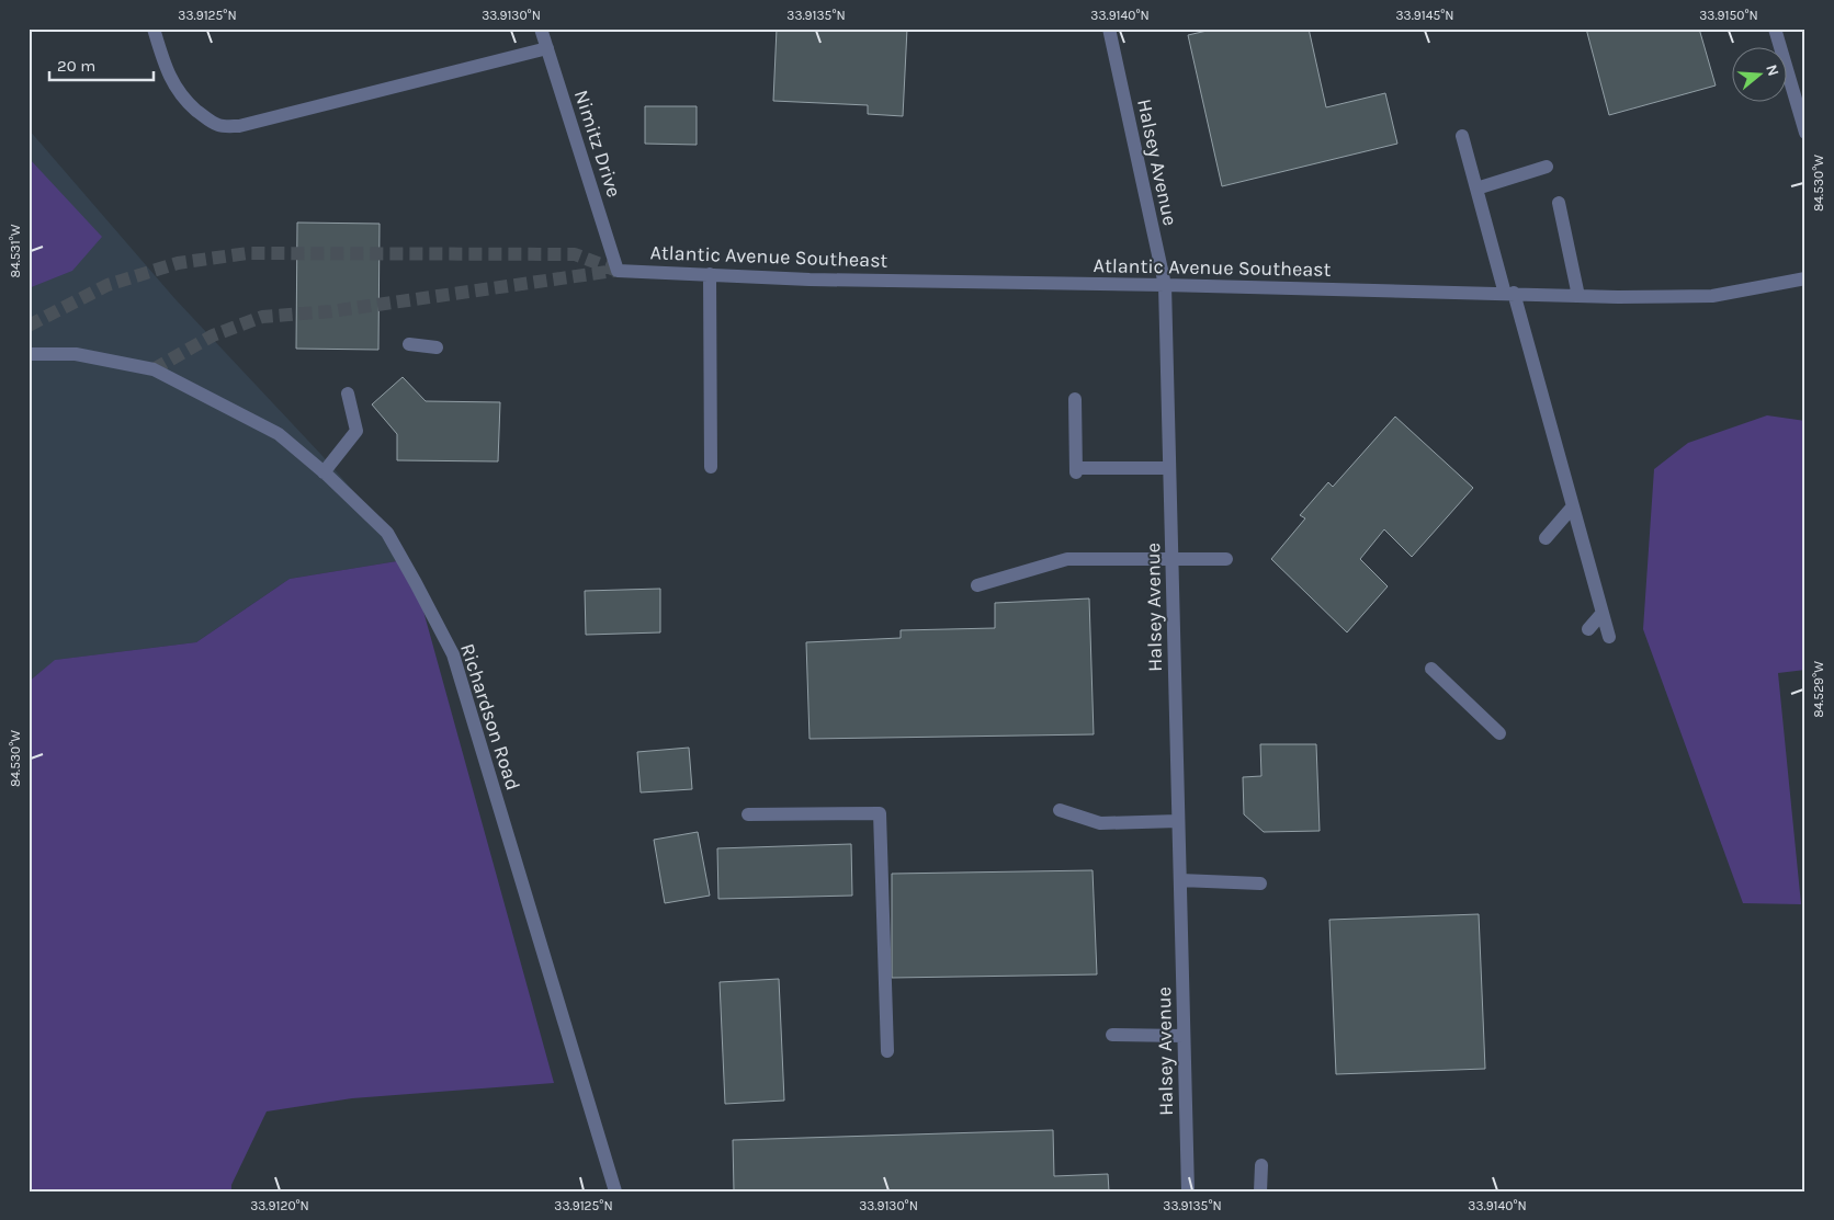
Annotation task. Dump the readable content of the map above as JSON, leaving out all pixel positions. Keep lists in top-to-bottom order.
{
  "streets": {
    "street": [
      "Nimitz Drive",
      "Halsey Avenue",
      "Atlantic Avenue Southeast",
      "Richardson Road"
    ]
  },
  "crossings": [
    ["Nimitz Drive", "Atlantic Avenue Southeast"],
    ["Halsey Avenue", "Atlantic Avenue Southeast"]
  ],
  "scale_bar": "20 m",
  "north": "right",
  "coordinates": [
    "33.9125°N",
    "33.9130°N",
    "33.9135°N",
    "33.9140°N",
    "33.9145°N",
    "33.9150°N",
    "84.530°W",
    "84.531°W",
    "84.529°W",
    "33.9120°N"
  ]
}
